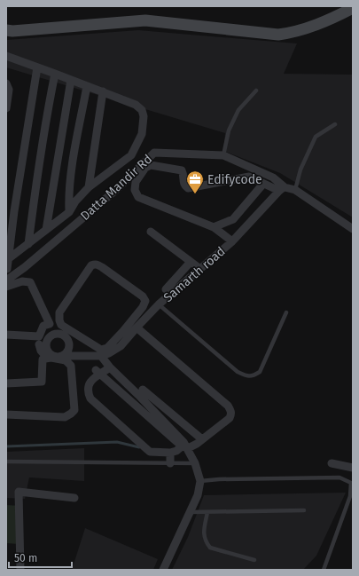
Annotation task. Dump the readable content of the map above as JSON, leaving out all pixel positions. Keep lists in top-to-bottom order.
{
  "streets": {
    "street": ["Datta Mandir Rd", "Samarth road"]
  },
  "crossings": [
    ["Datta Mandir Rd", "Samarth road"]
  ],
  "places": {
    "office": ["Edifycode"]
  },
  "scale_bar": "50 m"
}
